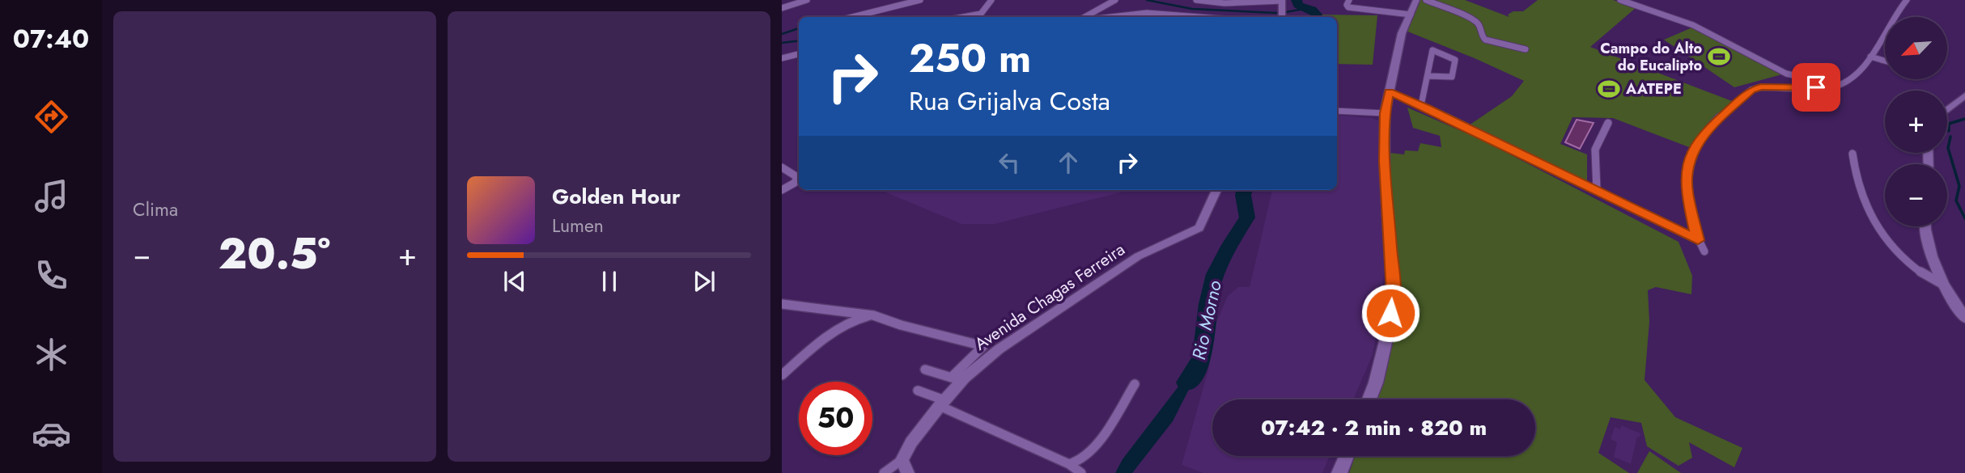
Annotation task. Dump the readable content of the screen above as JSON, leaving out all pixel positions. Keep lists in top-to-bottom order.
{
  "streets": {
    "street": ["Avenida Chagas Ferreira"]
  },
  "water": ["Rio Morno"],
  "places": {
    "sports": ["Campo do Alto do Eucalipto", "AATEPE"]
  },
  "north": "bottom left",
  "page": {
    "tabs": "07:40",
    "tile": "Clima",
    "map_buttons": ["+", "−"],
    "turn": ["250 m", "Rua Grijalva Costa"],
    "song": ["Golden Hour", "Lumen"],
    "heat": ["−", "20.5°", "+"],
    "limit": "50",
    "trip": "07:42 · 2 min · 820 m"
  }
}
